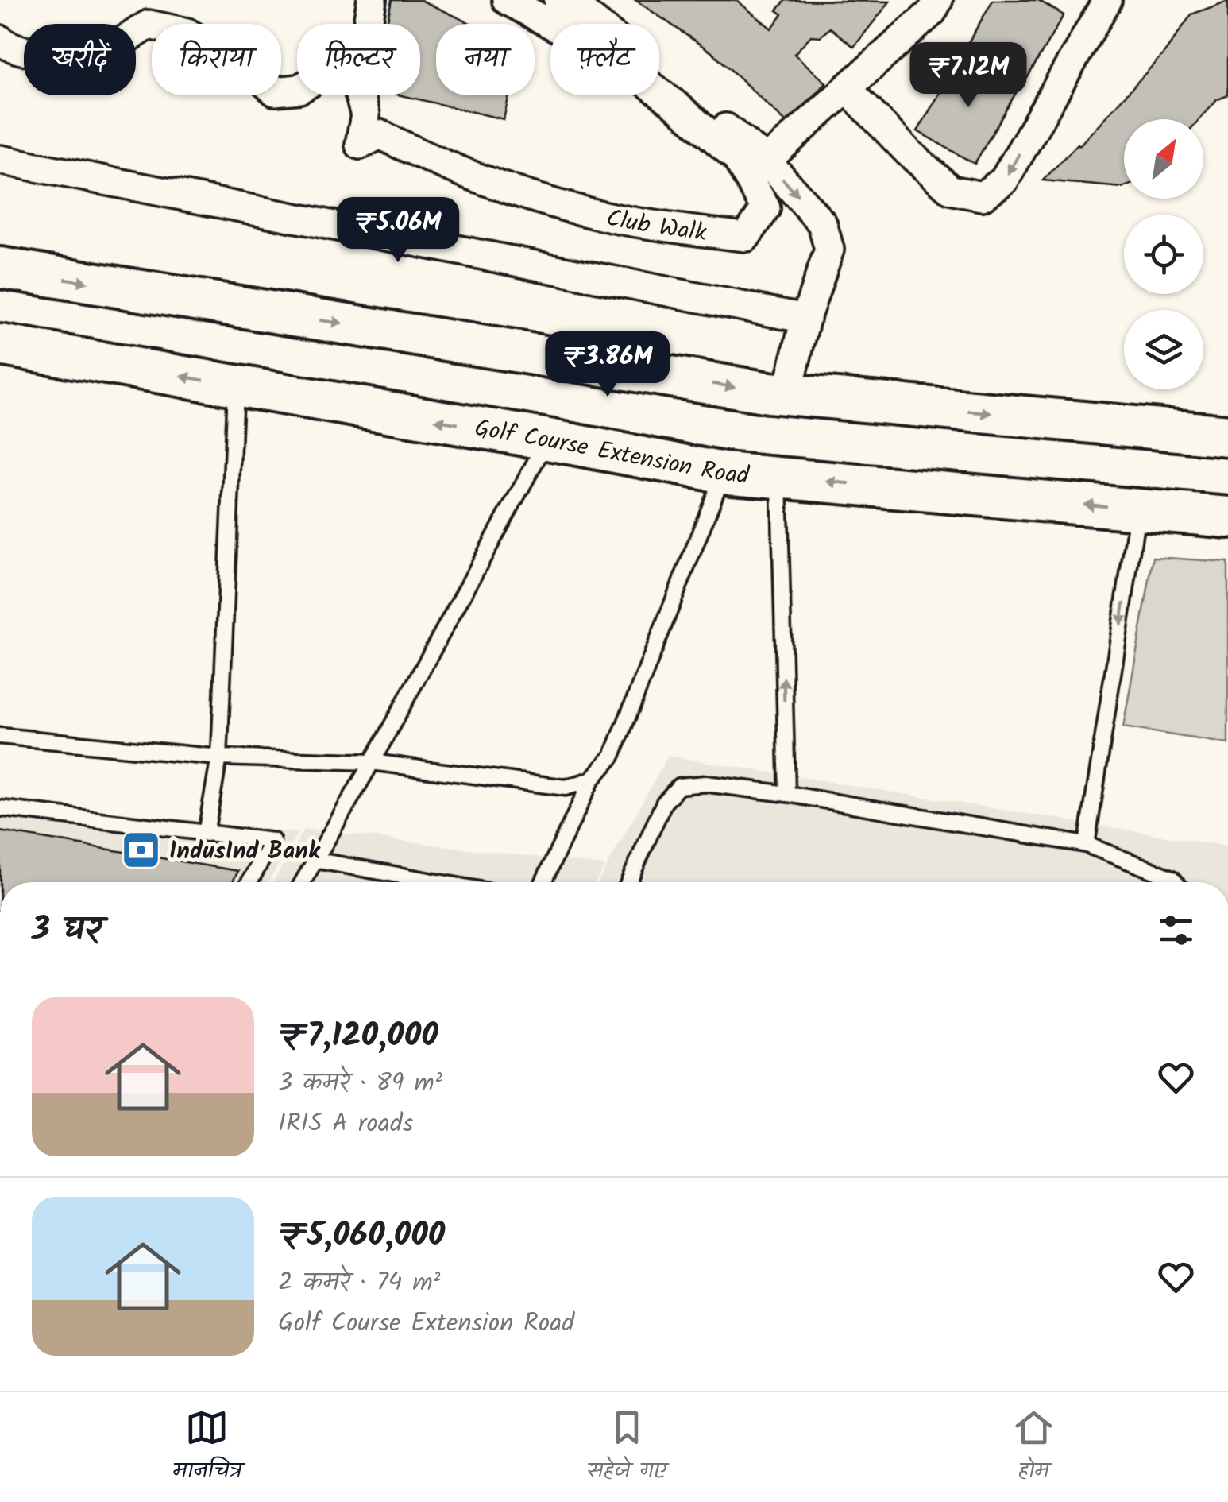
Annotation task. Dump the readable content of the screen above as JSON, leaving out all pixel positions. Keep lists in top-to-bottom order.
{
  "streets": {
    "main road": ["Golf Course Extension Road"],
    "street": ["Club Walk"]
  },
  "places": {
    "bank": ["IndusInd Bank"]
  },
  "north": "top right",
  "page": {
    "chip": [
      "खरीदें",
      "किराया",
      "फ़िल्टर",
      "नया",
      "फ़्लैट"
    ],
    "price": ["₹7.12M", "₹5.06M", "₹3.86M"],
    "heading": "3 घर",
    "list": [
      {
        "name": "₹7,120,000",
        "note": "3 कमरे · 89 m² · IRIS A roads"
      },
      {
        "name": "₹5,060,000",
        "note": "2 कमरे · 74 m² · Golf Course Extension Road"
      }
    ],
    "tabs": ["मानचित्र", "सहेजे गए", "होम"]
  }
}
